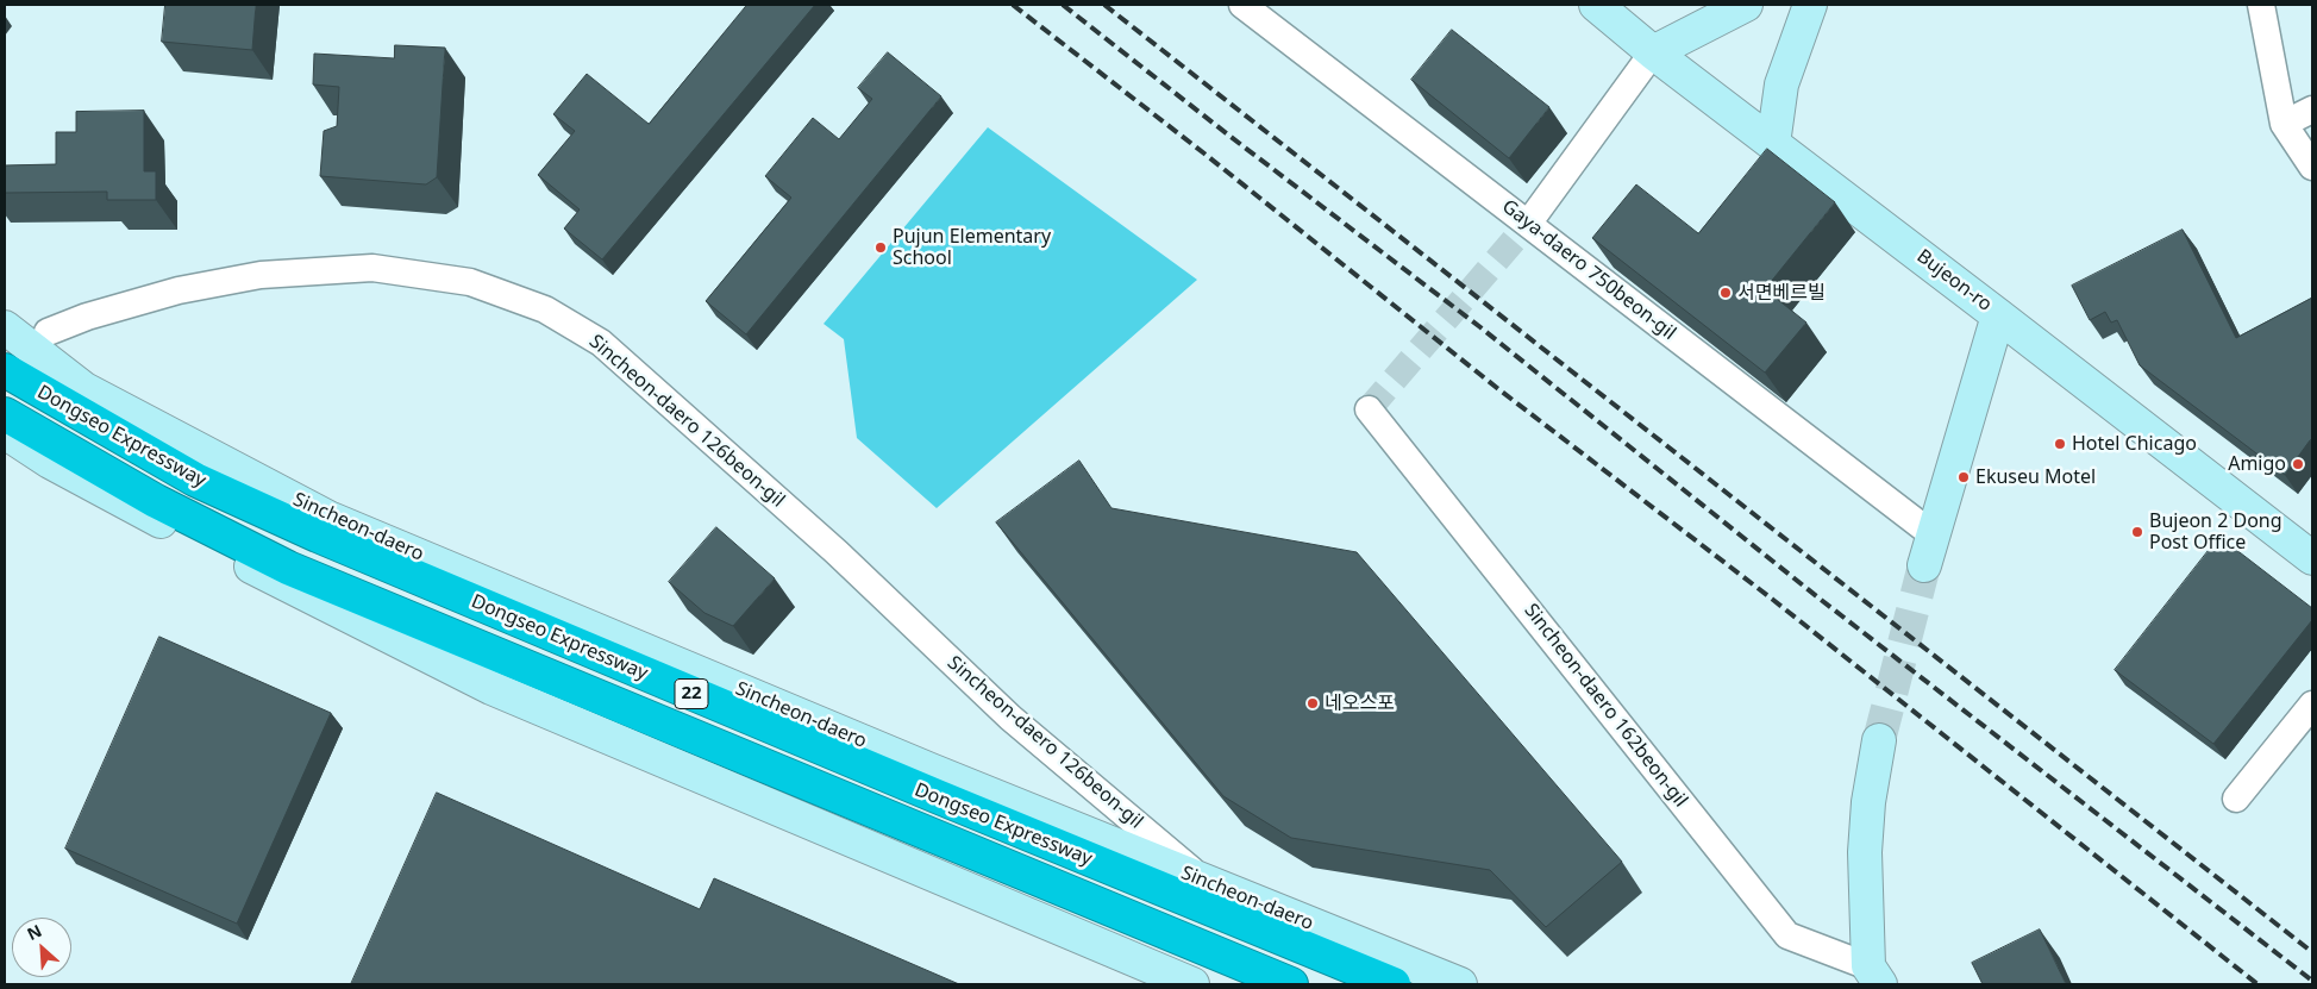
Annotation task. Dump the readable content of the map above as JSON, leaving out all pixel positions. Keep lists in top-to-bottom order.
{
  "streets": {
    "highway": ["Dongseo Expressway", "22"],
    "main road": ["Bujeon-ro", "Sincheon-daero"],
    "street": ["Gaya-daero 750beon-gil", "Sincheon-daero 126beon-gil", "Sincheon-daero 162beon-gil"]
  },
  "crossings": [
    ["Sincheon-daero 126beon-gil", "Sincheon-daero"]
  ],
  "places": [
    "Pujun Elementary School",
    "서면베르빌",
    "Hotel Chicago",
    "Amigo",
    "Ekuseu Motel",
    "Bujeon 2 Dong Post Office",
    "네오스포"
  ],
  "north": "top left"
}
